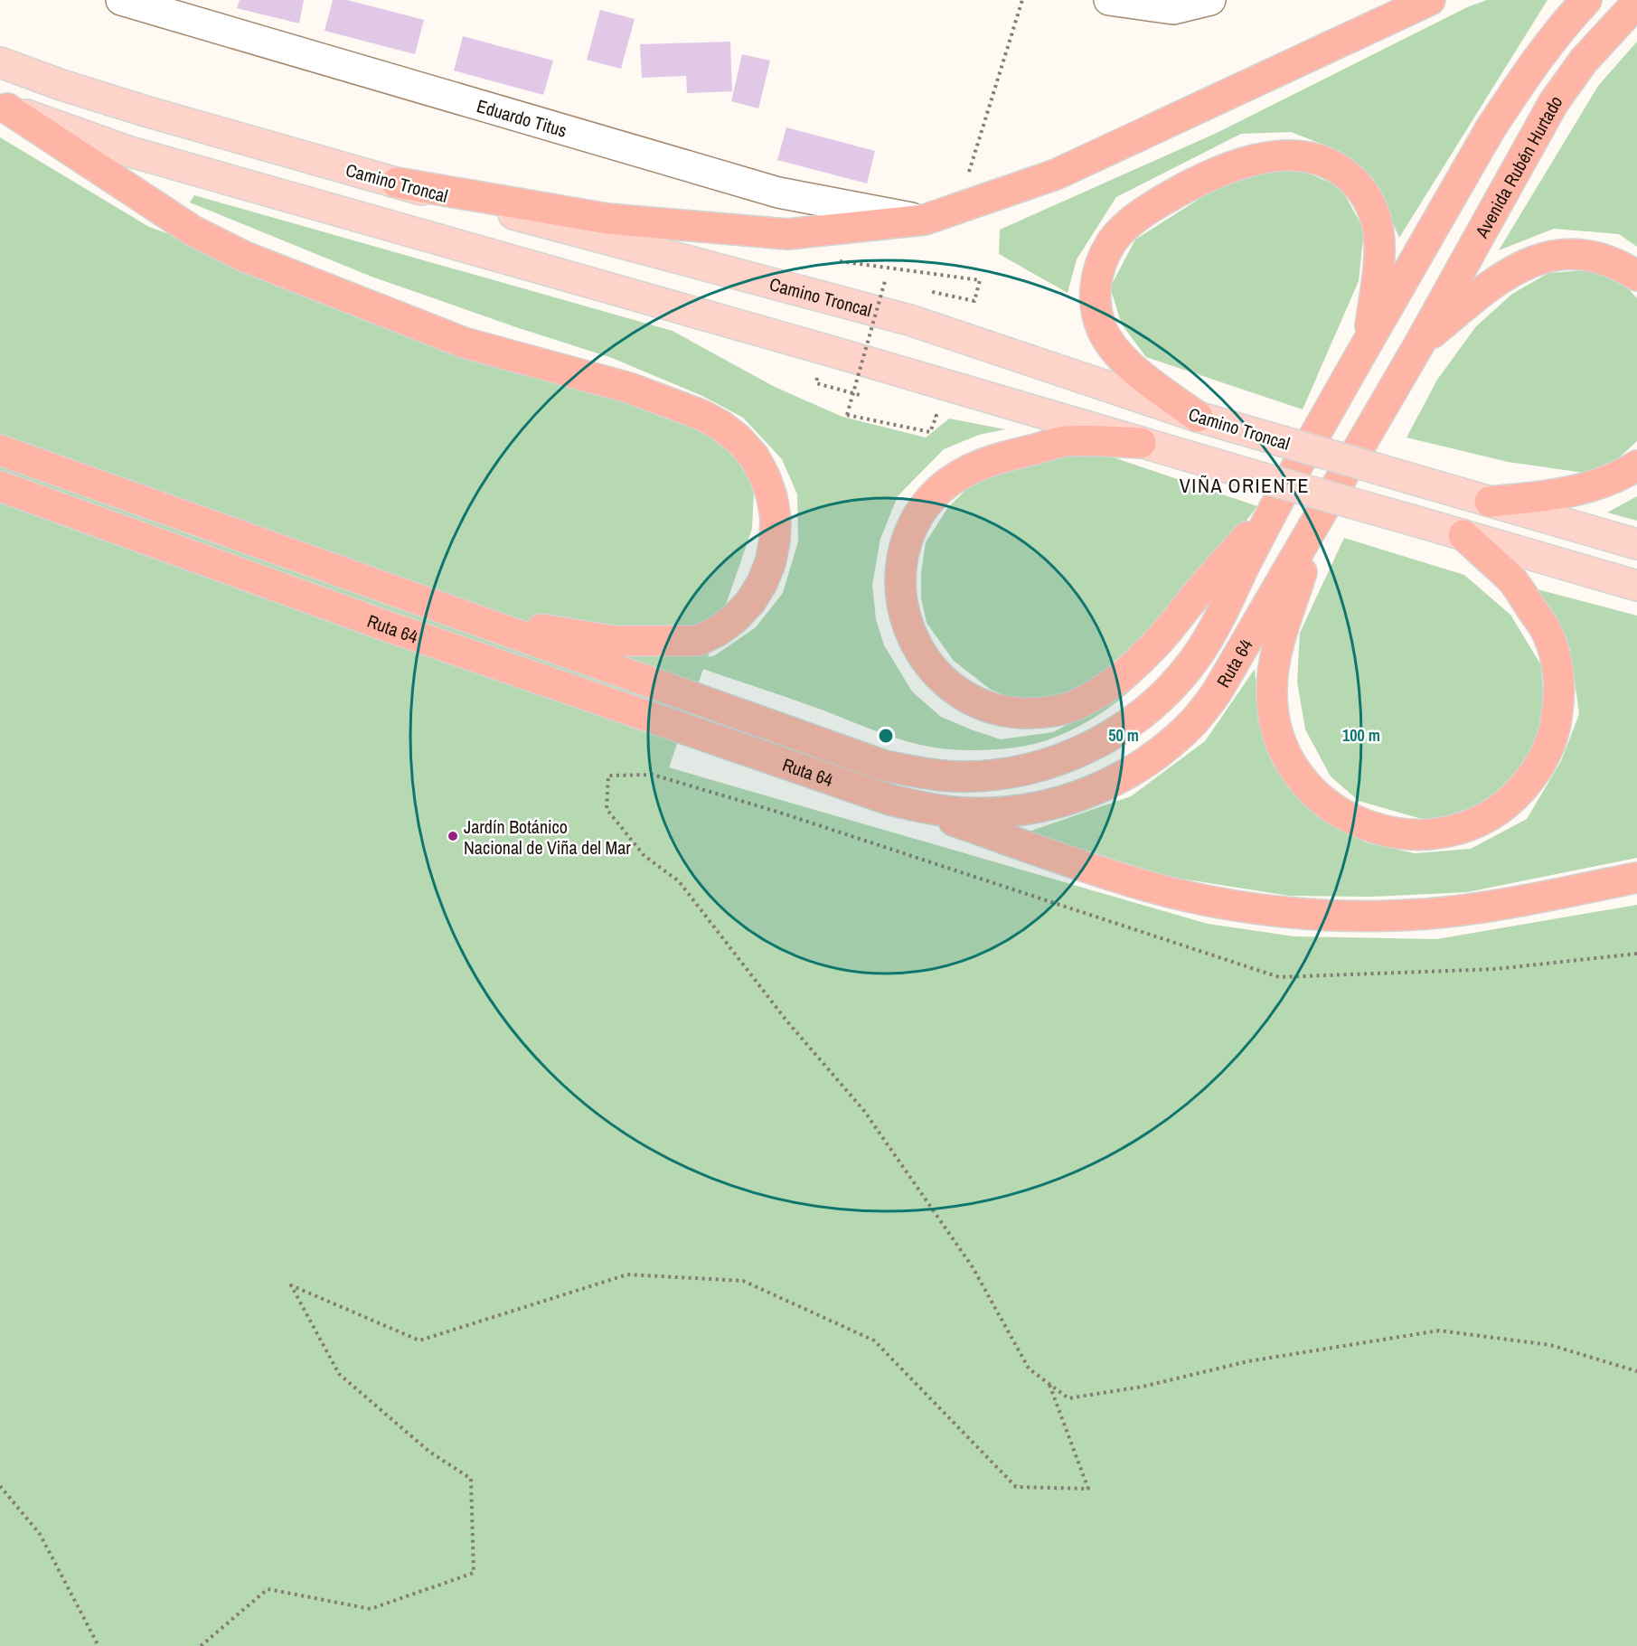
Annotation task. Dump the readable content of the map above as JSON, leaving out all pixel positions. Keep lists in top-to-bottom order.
{
  "streets": {
    "highway": ["Avenida Rubén Hurtado", "Ruta 64"],
    "main road": ["Camino Troncal"],
    "street": ["Eduardo Titus"]
  },
  "crossings": [
    ["Avenida Rubén Hurtado", "Ruta 64"]
  ],
  "districts": ["VIÑA ORIENTE"],
  "places": ["Jardín Botánico Nacional de Viña del Mar"],
  "rings": ["50 m", "100 m"]
}
